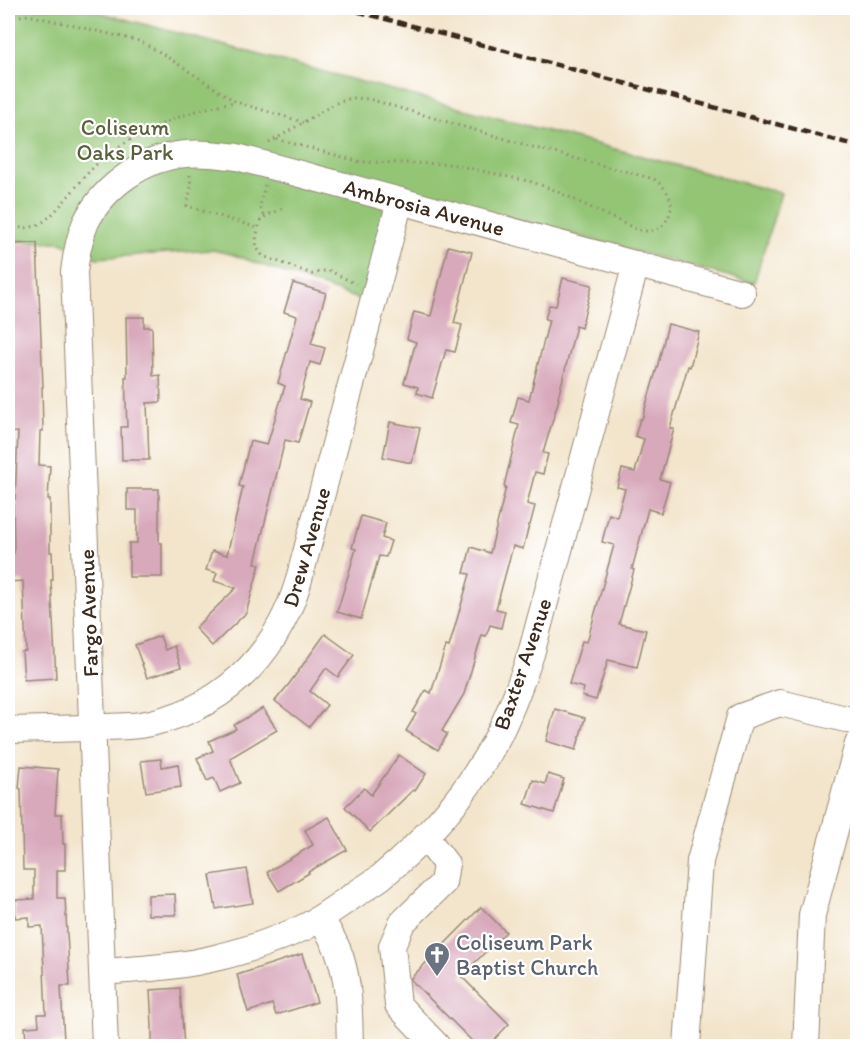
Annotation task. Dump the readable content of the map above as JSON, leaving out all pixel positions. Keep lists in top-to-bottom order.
{
  "streets": {
    "street": [
      "Ambrosia Avenue",
      "Drew Avenue",
      "Fargo Avenue",
      "Baxter Avenue"
    ]
  },
  "crossings": [
    ["Ambrosia Avenue", "Drew Avenue"],
    ["Ambrosia Avenue", "Fargo Avenue"],
    ["Ambrosia Avenue", "Baxter Avenue"],
    ["Drew Avenue", "Fargo Avenue"],
    ["Fargo Avenue", "Baxter Avenue"]
  ],
  "parks": ["Coliseum Oaks Park"],
  "places": {
    "church": ["Coliseum Park Baptist Church"]
  }
}
